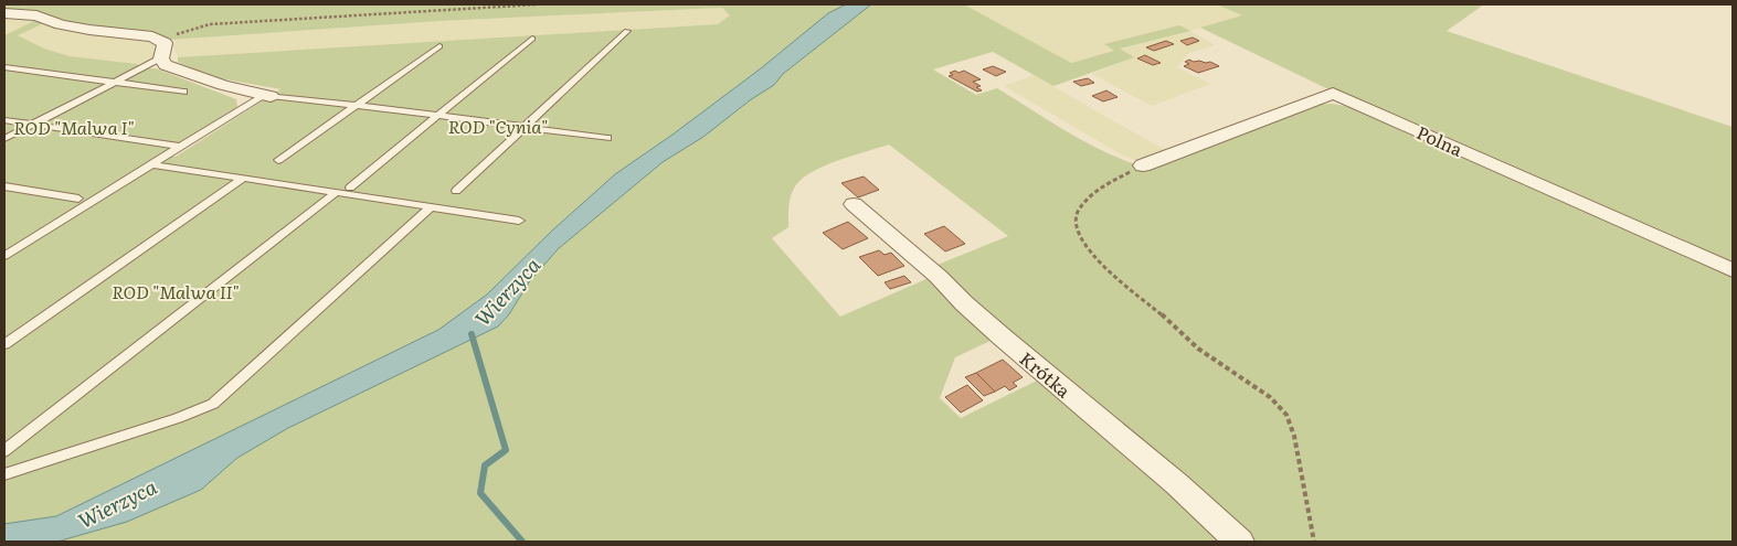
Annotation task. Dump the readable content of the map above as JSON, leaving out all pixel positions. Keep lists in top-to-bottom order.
{
  "streets": {
    "street": ["Polna", "Krótka"]
  },
  "water": ["Wierzyca"],
  "parks": ["ROD \"Cynia\"", "ROD \"Malwa I\"", "ROD \"Malwa II\""]
}
